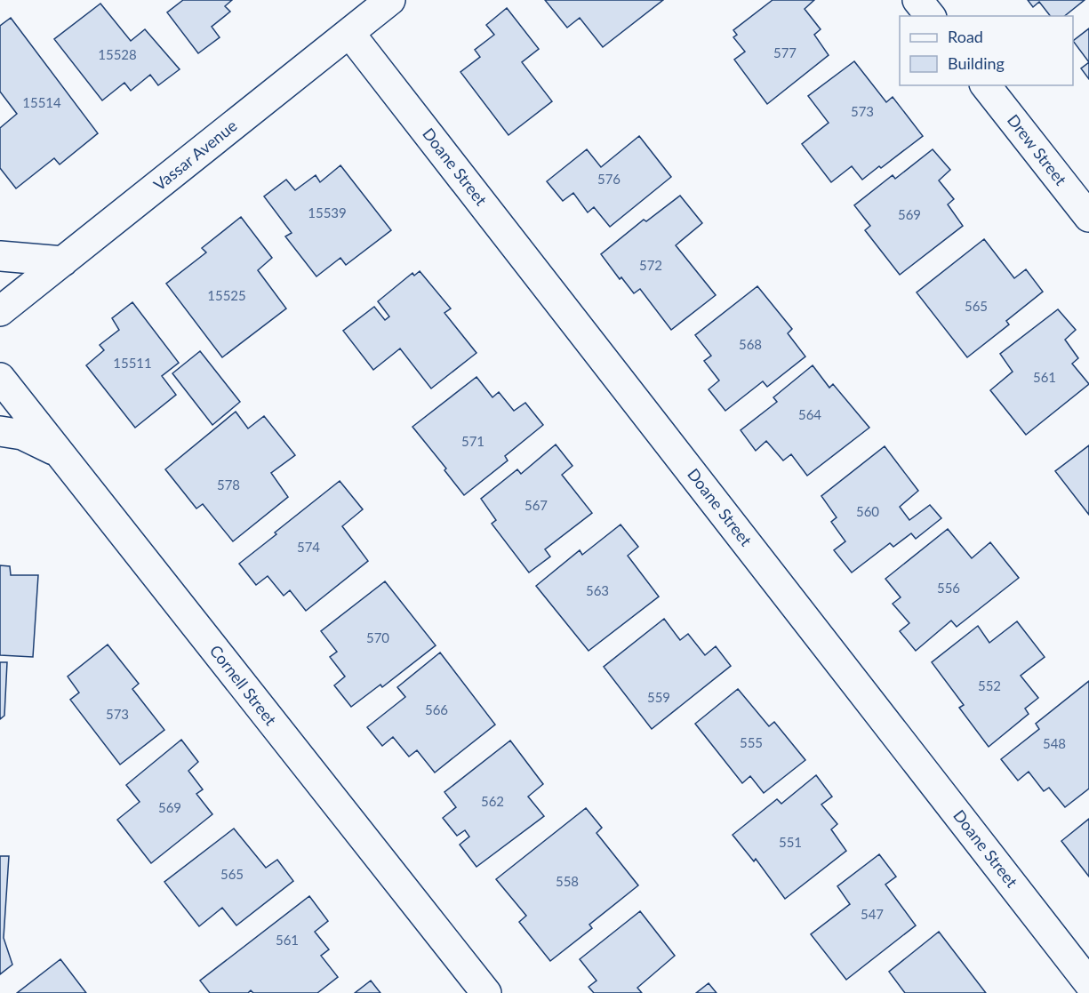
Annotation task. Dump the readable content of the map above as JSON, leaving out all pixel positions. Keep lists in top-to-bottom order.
{
  "streets": {
    "street": [
      "Drew Street",
      "Vassar Avenue",
      "Doane Street",
      "Cornell Street"
    ]
  },
  "crossings": [
    ["Vassar Avenue", "Doane Street"]
  ],
  "house_numbers": [
    "577",
    "15528",
    "15514",
    "573",
    "576",
    "15539",
    "569",
    "572",
    "15525",
    "565",
    "568",
    "15511",
    "561",
    "564",
    "571",
    "578",
    "567",
    "560",
    "574",
    "556",
    "563",
    "570",
    "552",
    "559",
    "566",
    "573",
    "555",
    "548",
    "562",
    "569",
    "551",
    "565",
    "558",
    "547",
    "561"
  ],
  "legend": ["Road", "Building"]
}
